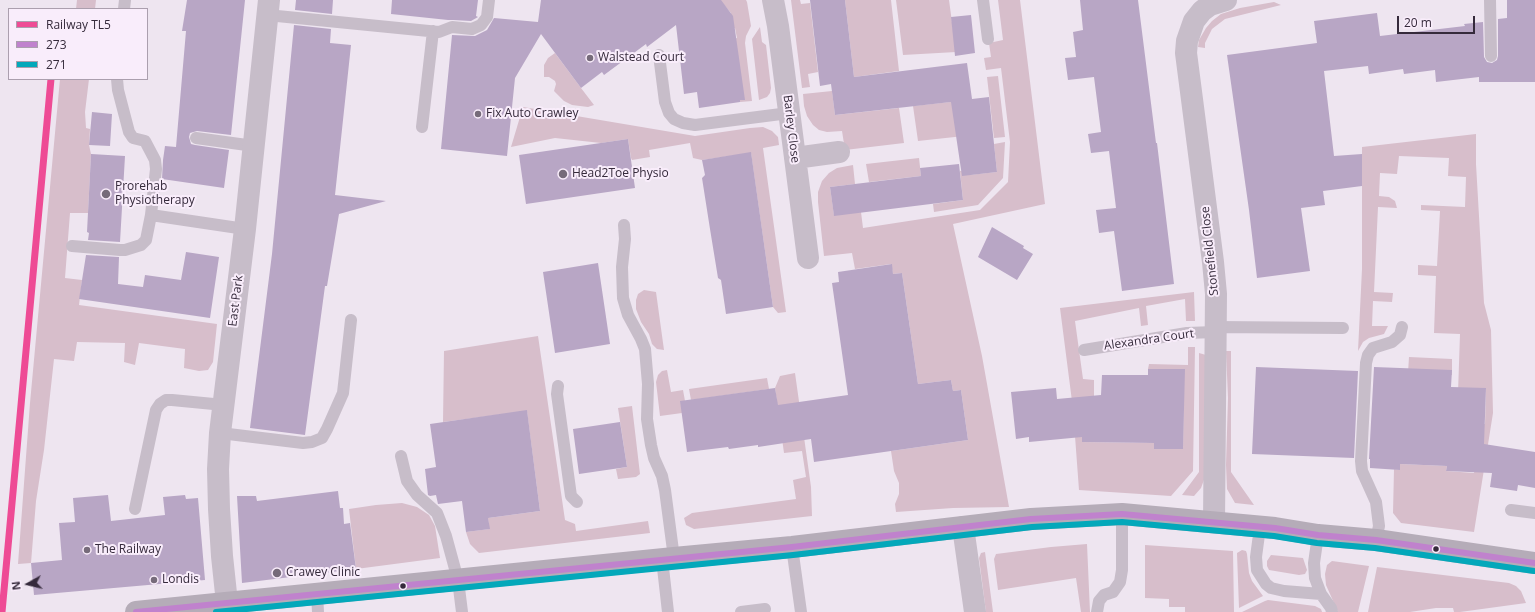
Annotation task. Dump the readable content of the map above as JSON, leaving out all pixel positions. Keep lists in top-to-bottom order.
{
  "streets": {
    "street": ["Barley Close", "Stonefield Close", "East Park"],
    "lane": ["Alexandra Court"]
  },
  "crossings": [
    ["Stonefield Close", "Alexandra Court"]
  ],
  "places": [
    "Walstead Court",
    "Fix Auto Crawley",
    "Head2Toe Physio",
    "Prorehab Physiotherapy",
    "The Railway",
    "Crawey Clinic",
    "Londis"
  ],
  "lines": ["rail line TL5", "transit line 273", "transit line 271"],
  "legend": ["Railway TL5", "273", "271"],
  "scale_bar": "20 m",
  "north": "left"
}
